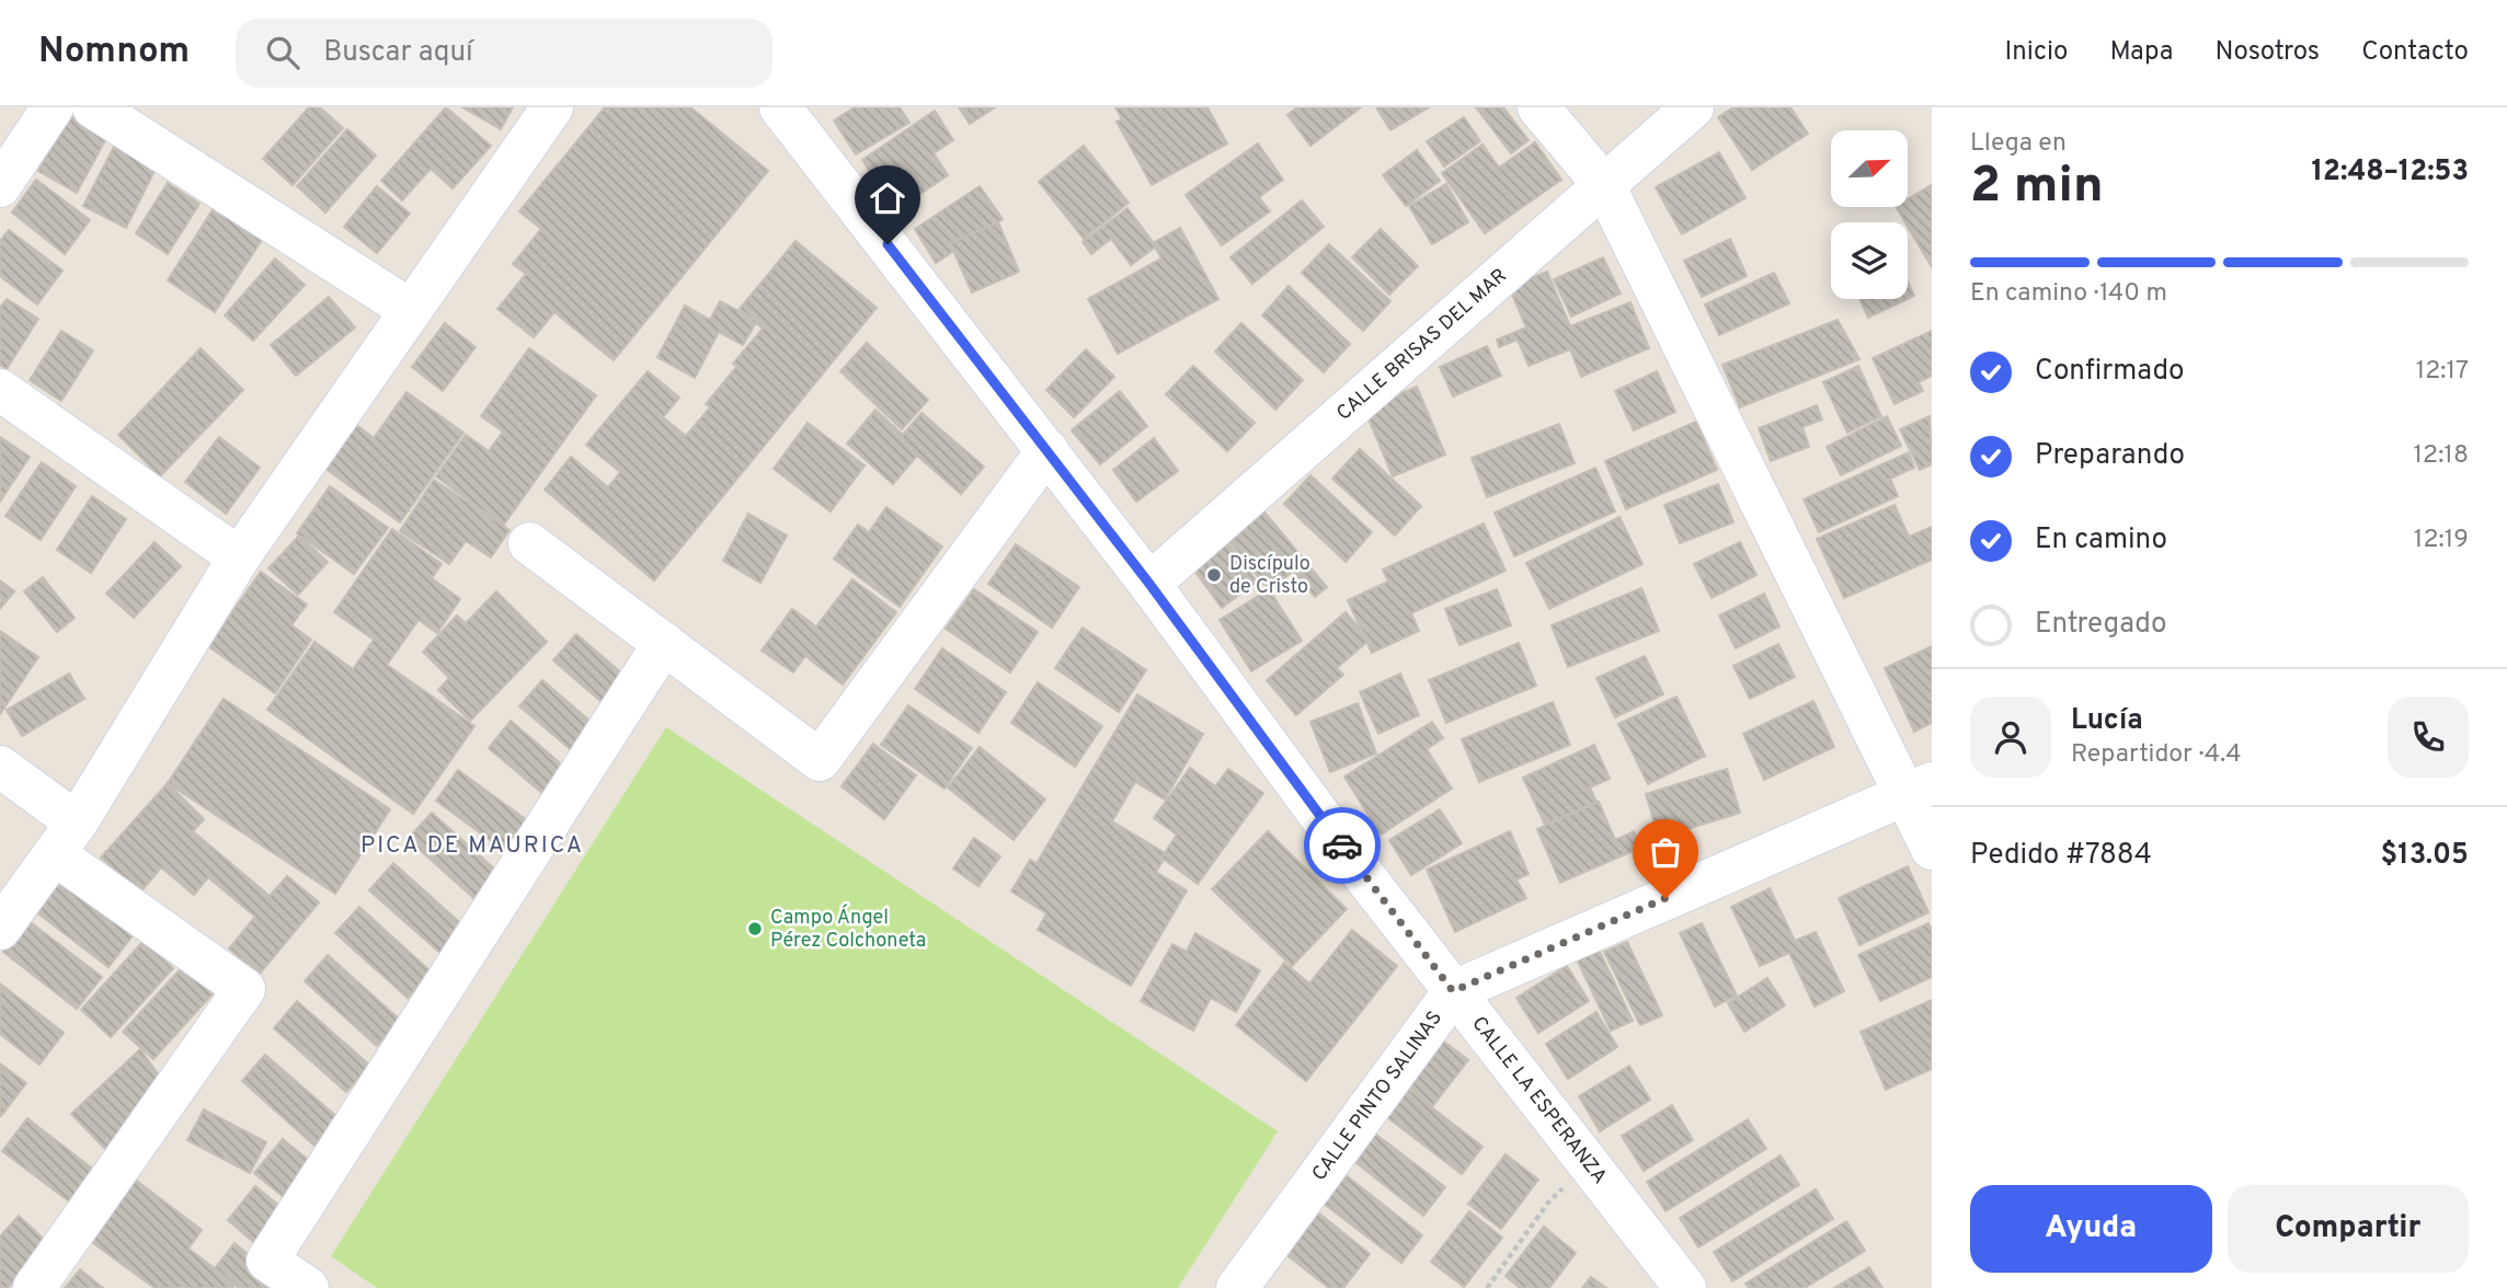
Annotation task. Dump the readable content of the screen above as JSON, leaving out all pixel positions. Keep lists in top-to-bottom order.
{
  "streets": {
    "street": ["CALLE BRISAS DEL MAR", "CALLE PINTO SALINAS", "CALLE LA ESPERANZA"]
  },
  "crossings": [
    ["CALLE BRISAS DEL MAR", "CALLE LA ESPERANZA"],
    ["CALLE PINTO SALINAS", "CALLE LA ESPERANZA"]
  ],
  "districts": ["PICA DE MAURICA"],
  "places": ["Discípulo de Cristo", "Campo Ángel Pérez Colchoneta"],
  "north": "top right",
  "page": {
    "header": "Nomnom",
    "search": "Buscar aquí",
    "nav": [
      "Inicio",
      "Mapa",
      "Nosotros",
      "Contacto"
    ],
    "heading": ["2 min", "Llega en", "12:48–12:53"],
    "panel": [
      "Lucía",
      "Repartidor · 4.4",
      "Pedido #7884",
      "$13.05"
    ],
    "bar": "En camino · 140 m",
    "list": [
      ["Confirmado", "12:17"],
      ["Preparando", "12:18"],
      ["En camino", "12:19"],
      "Entregado"
    ],
    "buttons": ["Ayuda", "Compartir"]
  }
}
